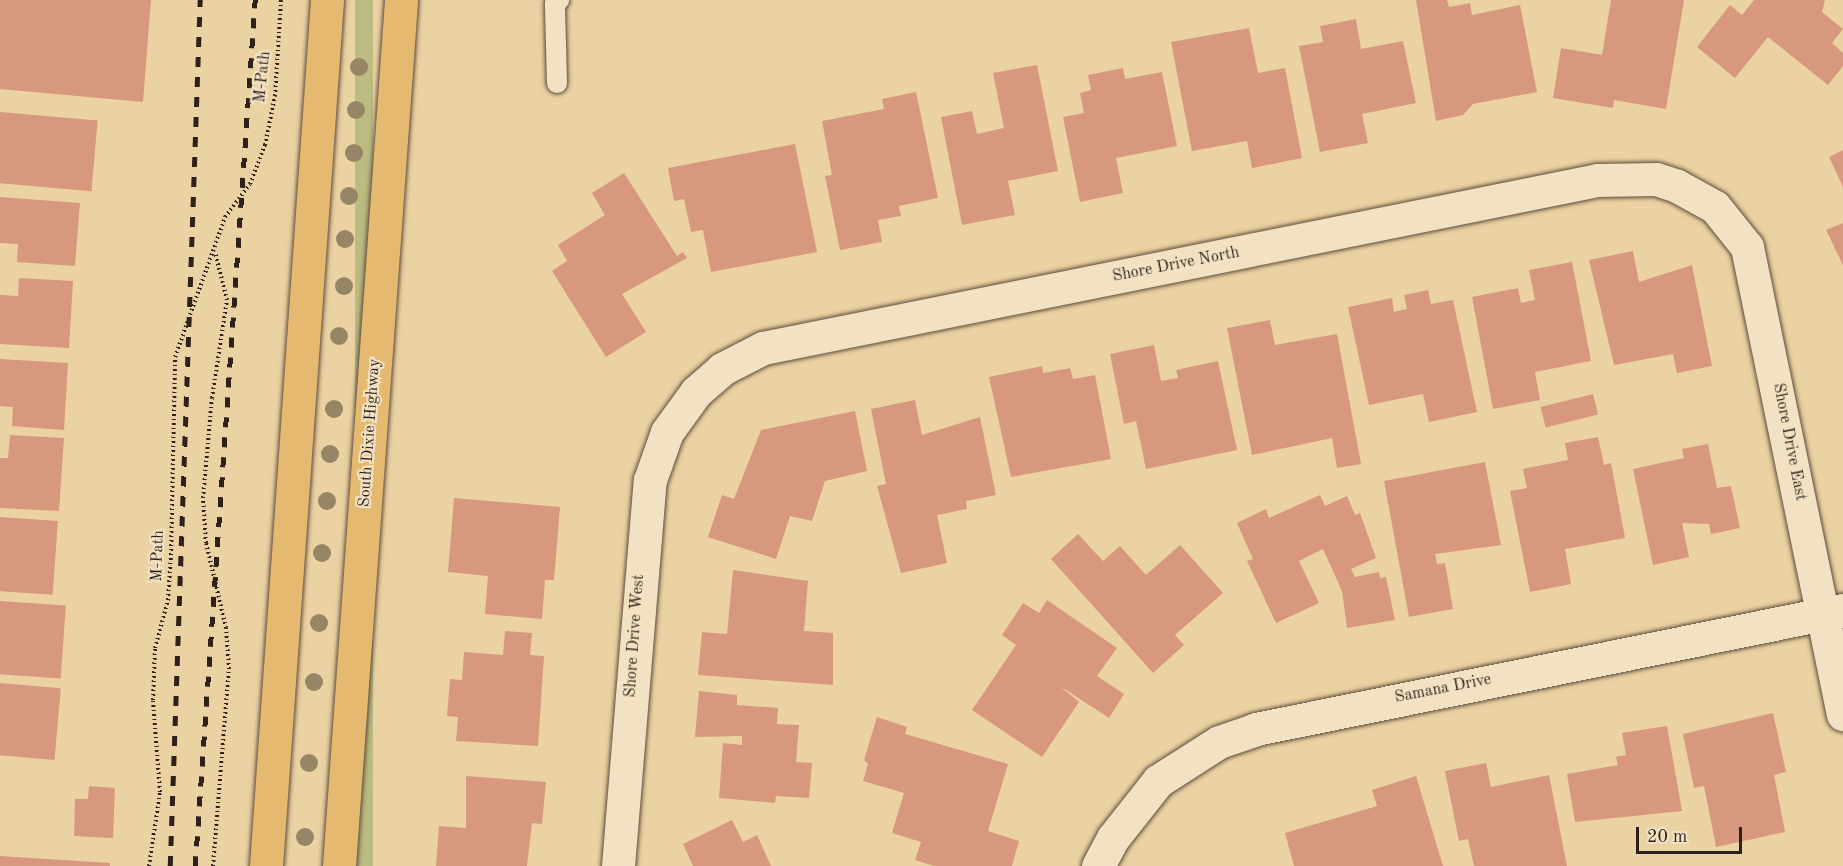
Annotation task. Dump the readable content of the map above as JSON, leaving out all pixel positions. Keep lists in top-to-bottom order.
{
  "streets": {
    "highway": ["South Dixie Highway"],
    "street": [
      "Shore Drive North",
      "Shore Drive East",
      "Shore Drive West",
      "Samana Drive"
    ],
    "path": ["M-Path"]
  },
  "crossings": [
    ["Shore Drive North", "Shore Drive East"],
    ["Shore Drive North", "Shore Drive West"],
    ["Shore Drive East", "Samana Drive"]
  ],
  "scale_bar": "20 m"
}
